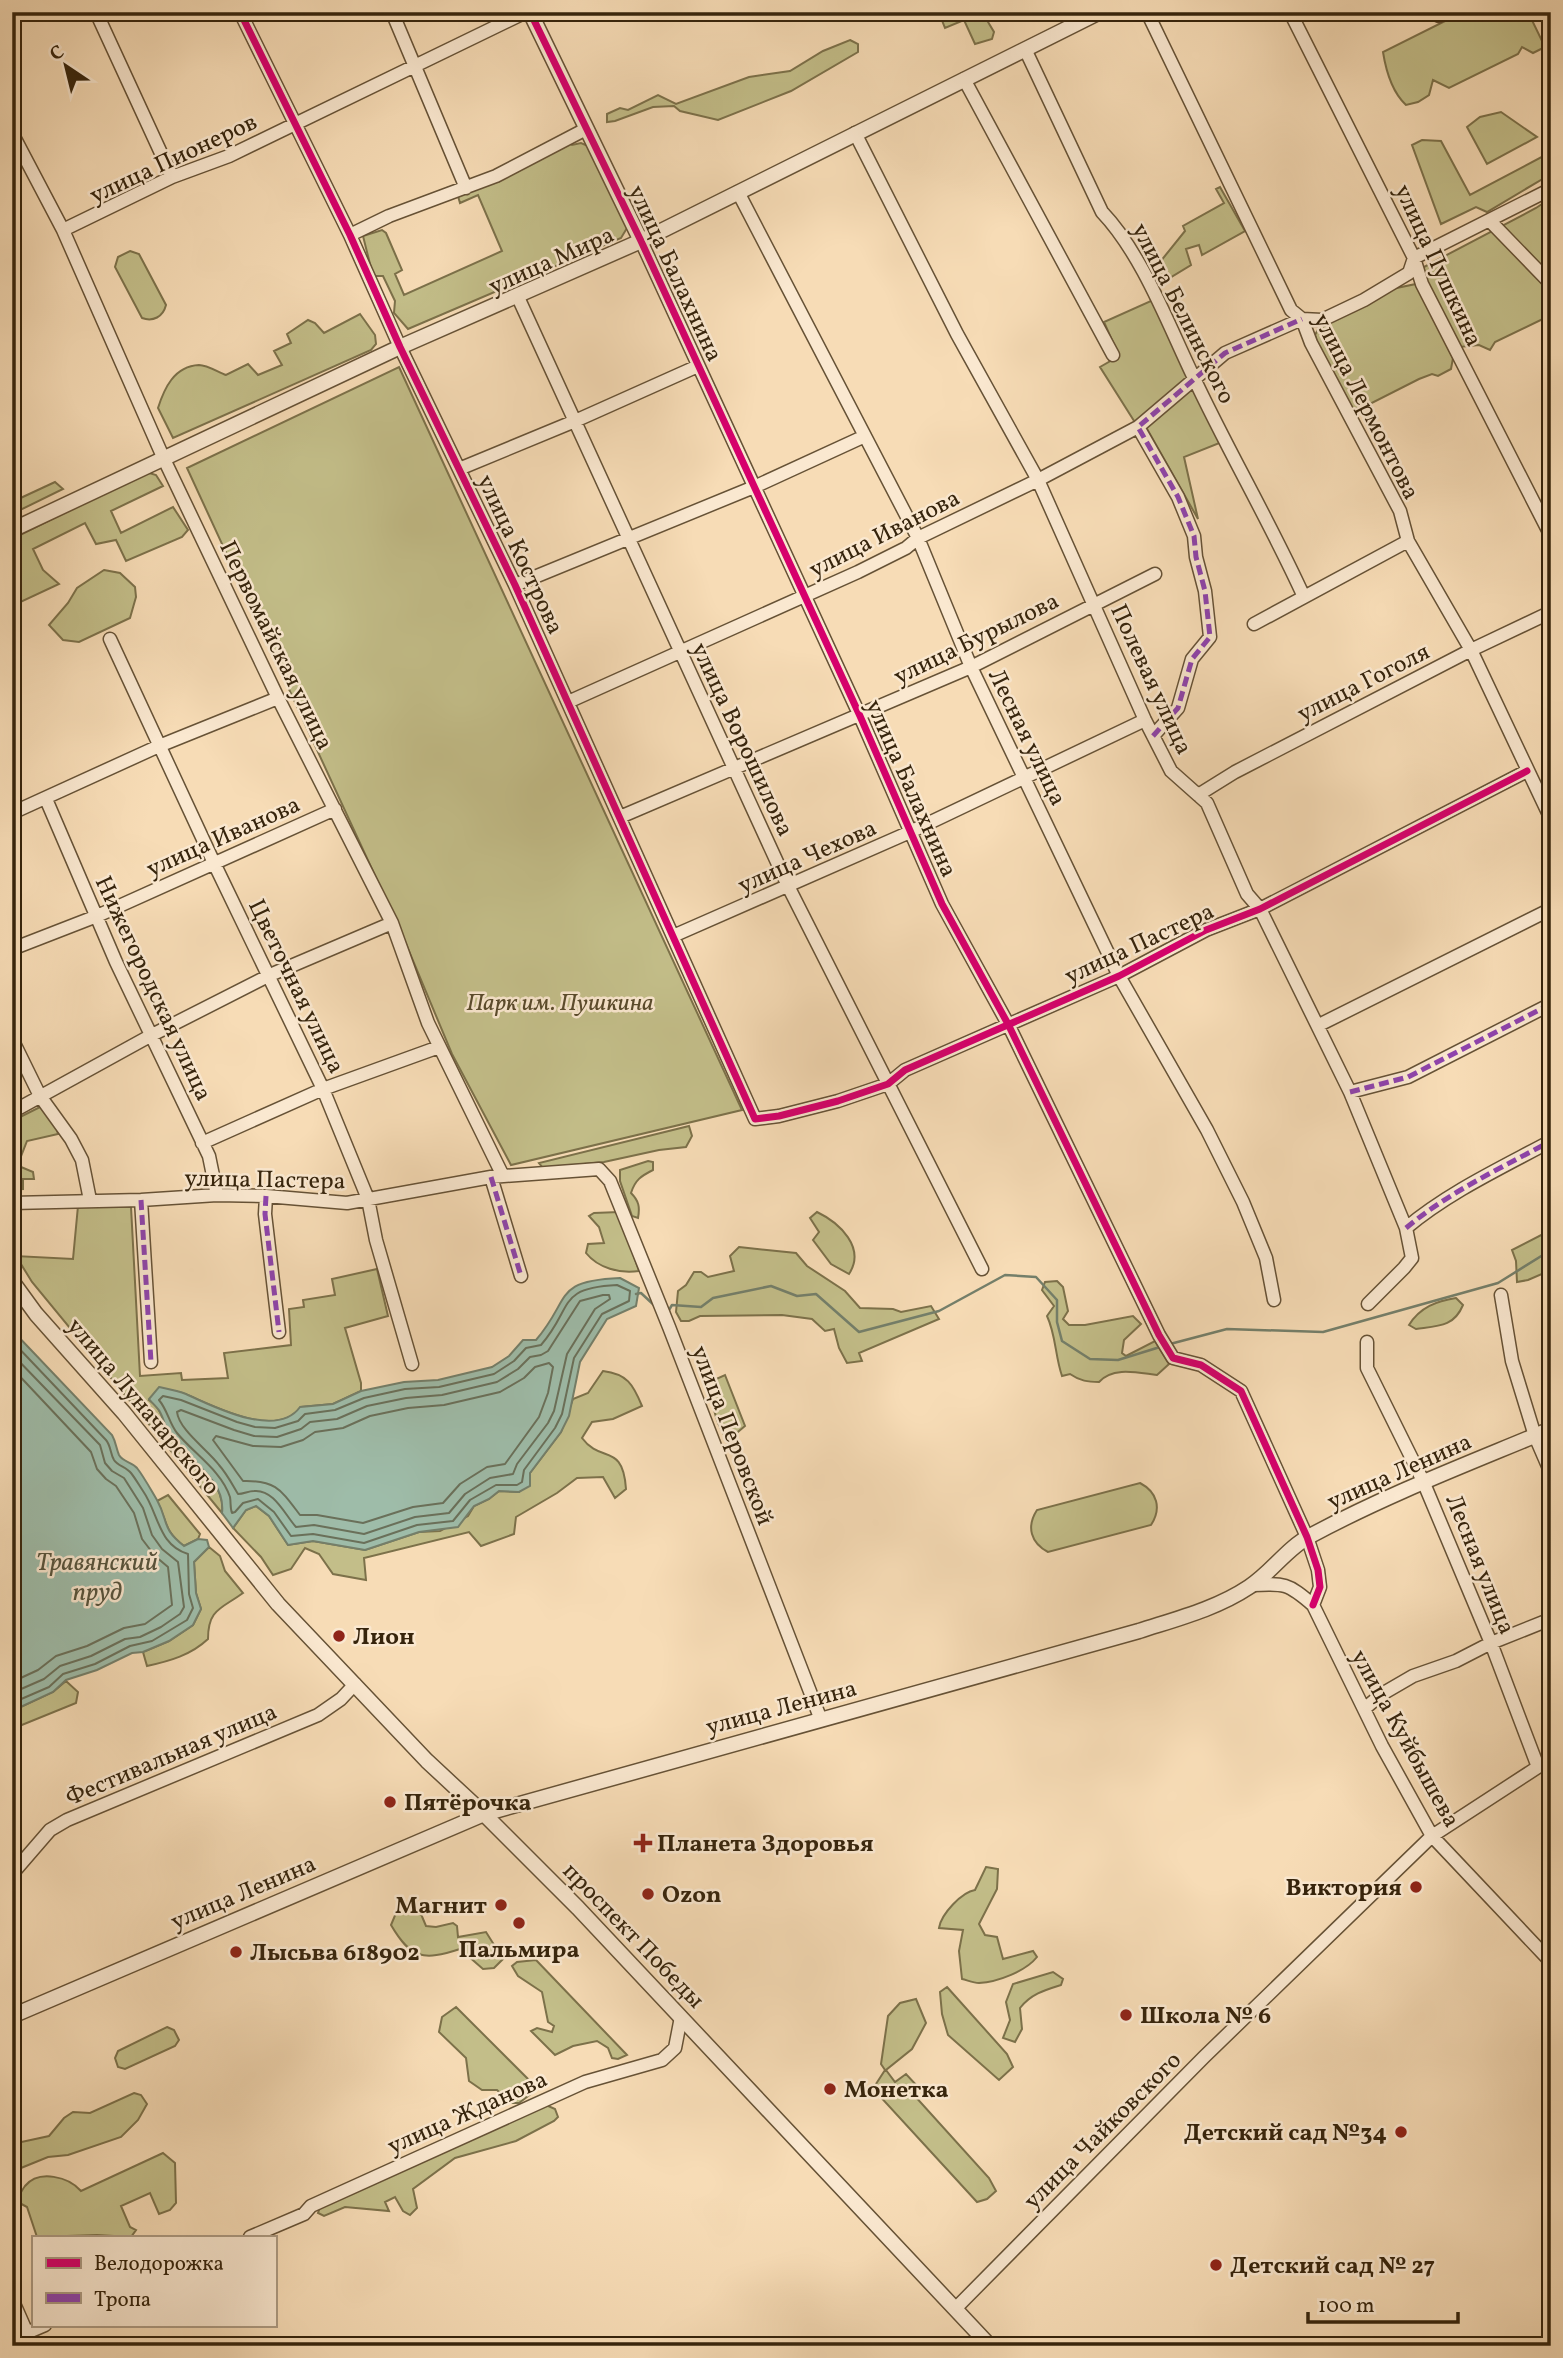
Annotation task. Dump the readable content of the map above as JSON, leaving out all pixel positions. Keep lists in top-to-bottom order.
{
  "streets": {
    "street": [
      "улица Пионеров",
      "улица Мира",
      "улица Пушкина",
      "улица Балахнина",
      "улица Белинского",
      "улица Лермонтова",
      "улица Иванова",
      "улица Кострова",
      "улица Бурылова",
      "Первомайская улица",
      "Полевая улица",
      "улица Гоголя",
      "Лесная улица",
      "улица Ворошилова",
      "улица Чехова",
      "улица Пастера",
      "Цветочная улица",
      "Нижегородская улица",
      "улица Луначарского",
      "улица Перовской",
      "улица Ленина",
      "улица Куйбышева",
      "Фестивальная улица",
      "проспект Победы",
      "улица Жданова",
      "улица Чайковского"
    ]
  },
  "crossings": [
    ["улица Пионеров", "улица Балахнина"],
    ["улица Пионеров", "улица Кострова"],
    ["улица Пионеров", "Первомайская улица"],
    ["улица Мира", "улица Балахнина"],
    ["улица Мира", "улица Белинского"],
    ["улица Мира", "улица Кострова"],
    ["улица Мира", "Первомайская улица"],
    ["улица Мира", "Полевая улица"],
    ["улица Мира", "Лесная улица"],
    ["улица Мира", "улица Ворошилова"],
    ["улица Пушкина", "улица Иванова"],
    ["улица Балахнина", "улица Иванова"],
    ["улица Балахнина", "улица Бурылова"],
    ["улица Балахнина", "улица Чехова"],
    ["улица Балахнина", "улица Пастера"],
    ["улица Балахнина", "улица Ленина"],
    ["улица Балахнина", "улица Куйбышева"],
    ["улица Белинского", "улица Иванова"],
    ["улица Лермонтова", "улица Иванова"],
    ["улица Лермонтова", "улица Гоголя"],
    ["улица Лермонтова", "улица Пастера"],
    ["улица Иванова", "улица Кострова"],
    ["улица Иванова", "Первомайская улица"],
    ["улица Иванова", "Полевая улица"],
    ["улица Иванова", "Лесная улица"],
    ["улица Иванова", "улица Ворошилова"],
    ["улица Иванова", "Цветочная улица"],
    ["улица Иванова", "Нижегородская улица"],
    ["улица Кострова", "улица Бурылова"],
    ["улица Кострова", "улица Чехова"],
    ["улица Кострова", "улица Пастера"],
    ["улица Бурылова", "Полевая улица"],
    ["улица Бурылова", "Лесная улица"],
    ["улица Бурылова", "улица Ворошилова"],
    ["Первомайская улица", "улица Пастера"],
    ["Полевая улица", "улица Гоголя"],
    ["Полевая улица", "улица Чехова"],
    ["Полевая улица", "улица Пастера"],
    ["Лесная улица", "улица Чехова"],
    ["Лесная улица", "улица Пастера"],
    ["Лесная улица", "улица Ленина"],
    ["Лесная улица", "улица Чайковского"],
    ["улица Ворошилова", "улица Чехова"],
    ["улица Ворошилова", "улица Пастера"],
    ["улица Пастера", "Цветочная улица"],
    ["улица Пастера", "Нижегородская улица"],
    ["улица Пастера", "улица Перовской"],
    ["улица Луначарского", "проспект Победы"],
    ["улица Перовской", "улица Ленина"],
    ["улица Ленина", "улица Куйбышева"],
    ["улица Ленина", "проспект Победы"],
    ["улица Куйбышева", "улица Чайковского"],
    ["Фестивальная улица", "проспект Победы"],
    ["проспект Победы", "улица Жданова"],
    ["проспект Победы", "улица Чайковского"]
  ],
  "water": ["Травянский пруд"],
  "parks": ["Парк им. Пушкина"],
  "places": {
    "other": [
      "Лион",
      "Пятёрочка",
      "Виктория",
      "Ozon",
      "Магнит",
      "Пальмира",
      "Лысьва 618902",
      "Школа № 6",
      "Монетка",
      "Детский сад №34",
      "Детский сад № 27"
    ],
    "health": ["Планета Здоровья"]
  },
  "legend": ["Велодорожка", "Тропа"],
  "scale_bar": "100 m",
  "north": "top left"
}
